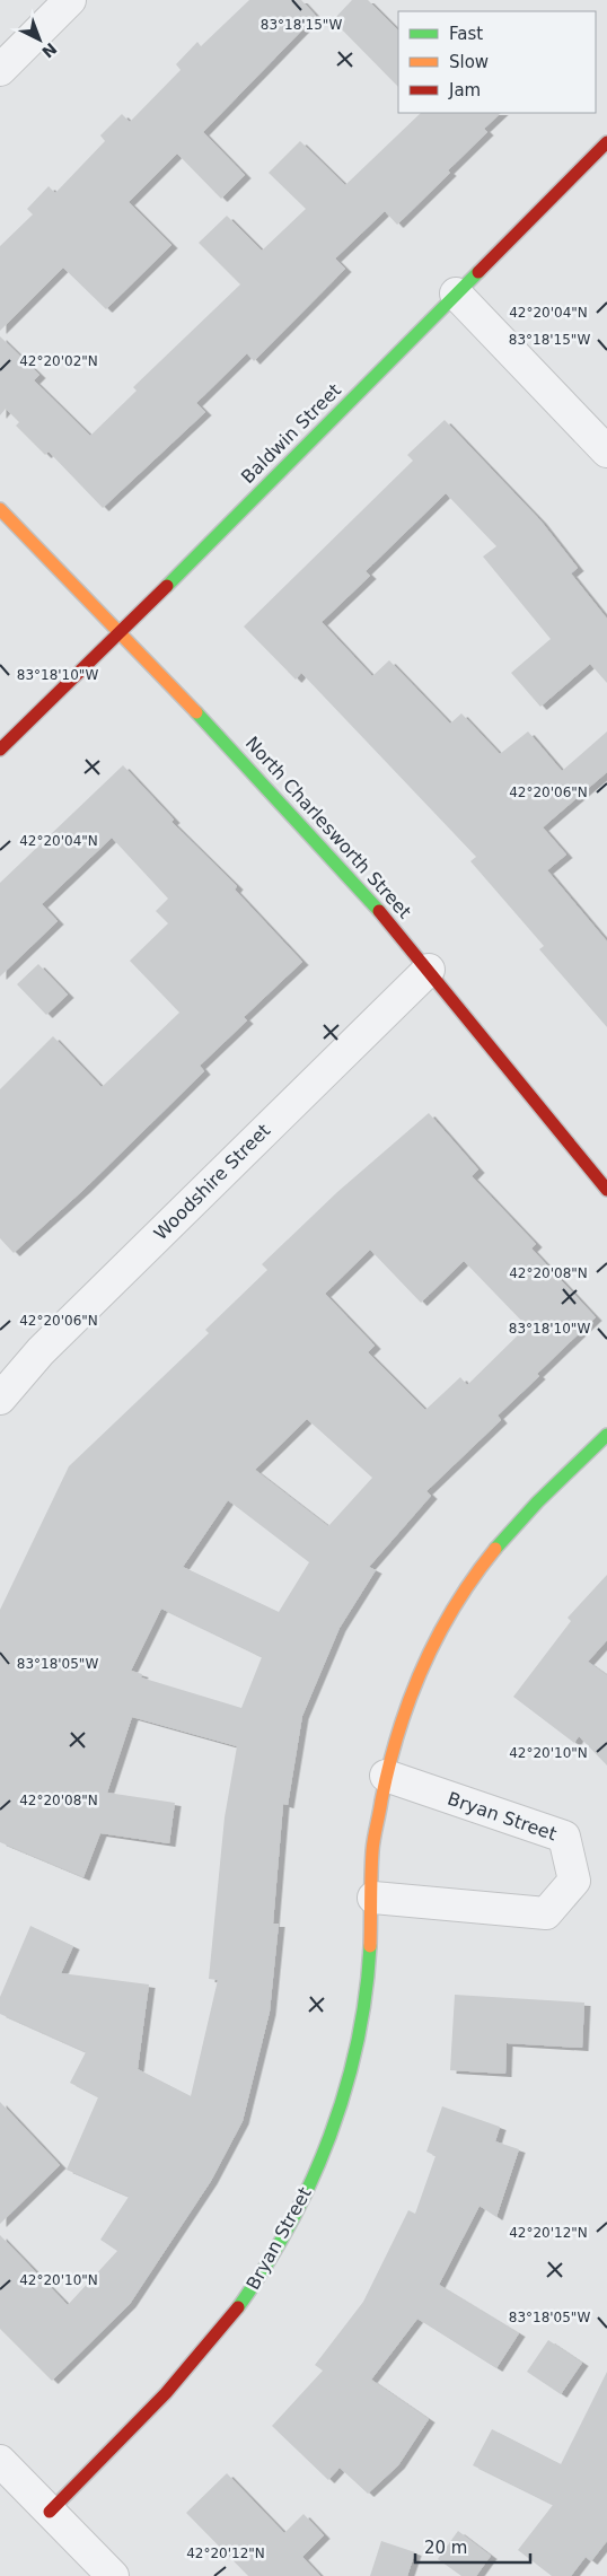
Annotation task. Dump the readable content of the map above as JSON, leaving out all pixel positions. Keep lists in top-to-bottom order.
{
  "streets": {
    "street": [
      "Baldwin Street",
      "North Charlesworth Street",
      "Woodshire Street",
      "Bryan Street"
    ]
  },
  "crossings": [
    ["Baldwin Street", "North Charlesworth Street"],
    ["North Charlesworth Street", "Woodshire Street"]
  ],
  "legend": ["Fast", "Slow", "Jam"],
  "scale_bar": "20 m",
  "north": "bottom right",
  "coordinates": [
    "83°18'15\"W",
    "42°20'04\"N",
    "42°20'02\"N",
    "83°18'10\"W",
    "42°20'06\"N",
    "42°20'08\"N",
    "83°18'05\"W",
    "42°20'10\"N",
    "42°20'12\"N"
  ]
}
